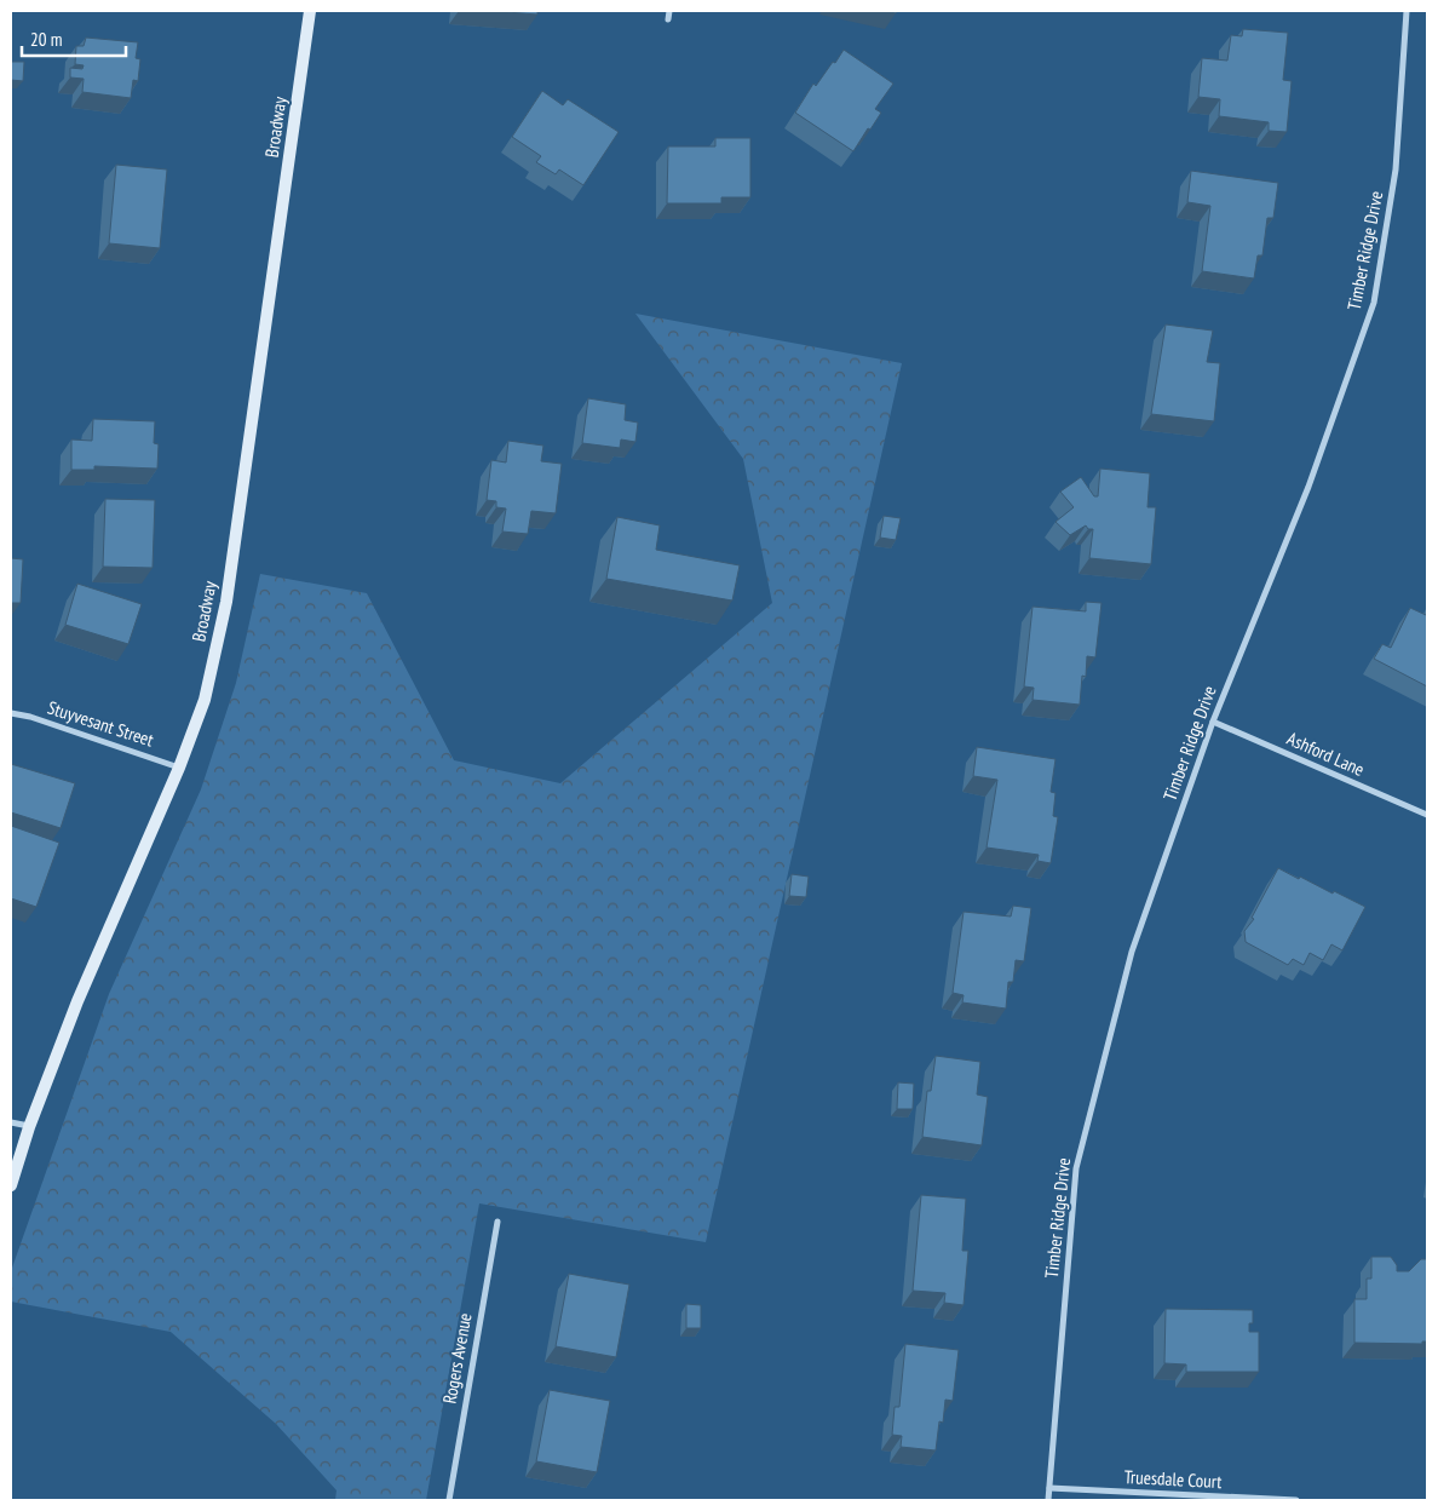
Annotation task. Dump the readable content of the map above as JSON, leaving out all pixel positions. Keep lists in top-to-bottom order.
{
  "streets": {
    "main road": ["Broadway"],
    "street": [
      "Timber Ridge Drive",
      "Stuyvesant Street",
      "Ashford Lane",
      "Rogers Avenue",
      "Truesdale Court"
    ]
  },
  "crossings": [
    ["Broadway", "Stuyvesant Street"],
    ["Timber Ridge Drive", "Ashford Lane"],
    ["Timber Ridge Drive", "Truesdale Court"]
  ],
  "scale_bar": "20 m"
}
